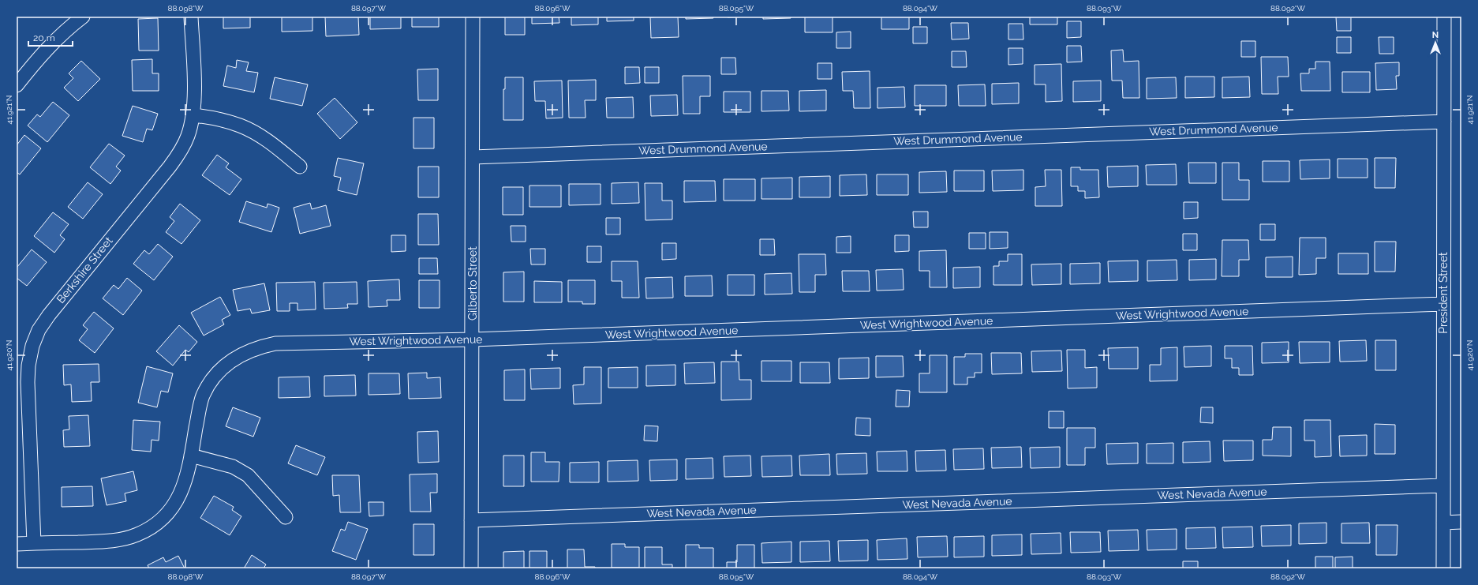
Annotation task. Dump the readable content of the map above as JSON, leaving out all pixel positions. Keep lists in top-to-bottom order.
{
  "streets": {
    "street": [
      "West Drummond Avenue",
      "Berkshire Street",
      "Gilberto Street",
      "President Street",
      "West Wrightwood Avenue",
      "West Nevada Avenue"
    ]
  },
  "crossings": [
    ["West Drummond Avenue", "Gilberto Street"],
    ["West Drummond Avenue", "President Street"],
    ["Berkshire Street", "West Wrightwood Avenue"],
    ["Gilberto Street", "West Wrightwood Avenue"],
    ["Gilberto Street", "West Nevada Avenue"],
    ["President Street", "West Wrightwood Avenue"],
    ["President Street", "West Nevada Avenue"]
  ],
  "scale_bar": "20 m",
  "north": "top",
  "coordinates": [
    "88.098°W",
    "88.097°W",
    "88.096°W",
    "88.095°W",
    "88.094°W",
    "88.093°W",
    "88.092°W",
    "41.921°N",
    "41.920°N"
  ]
}
